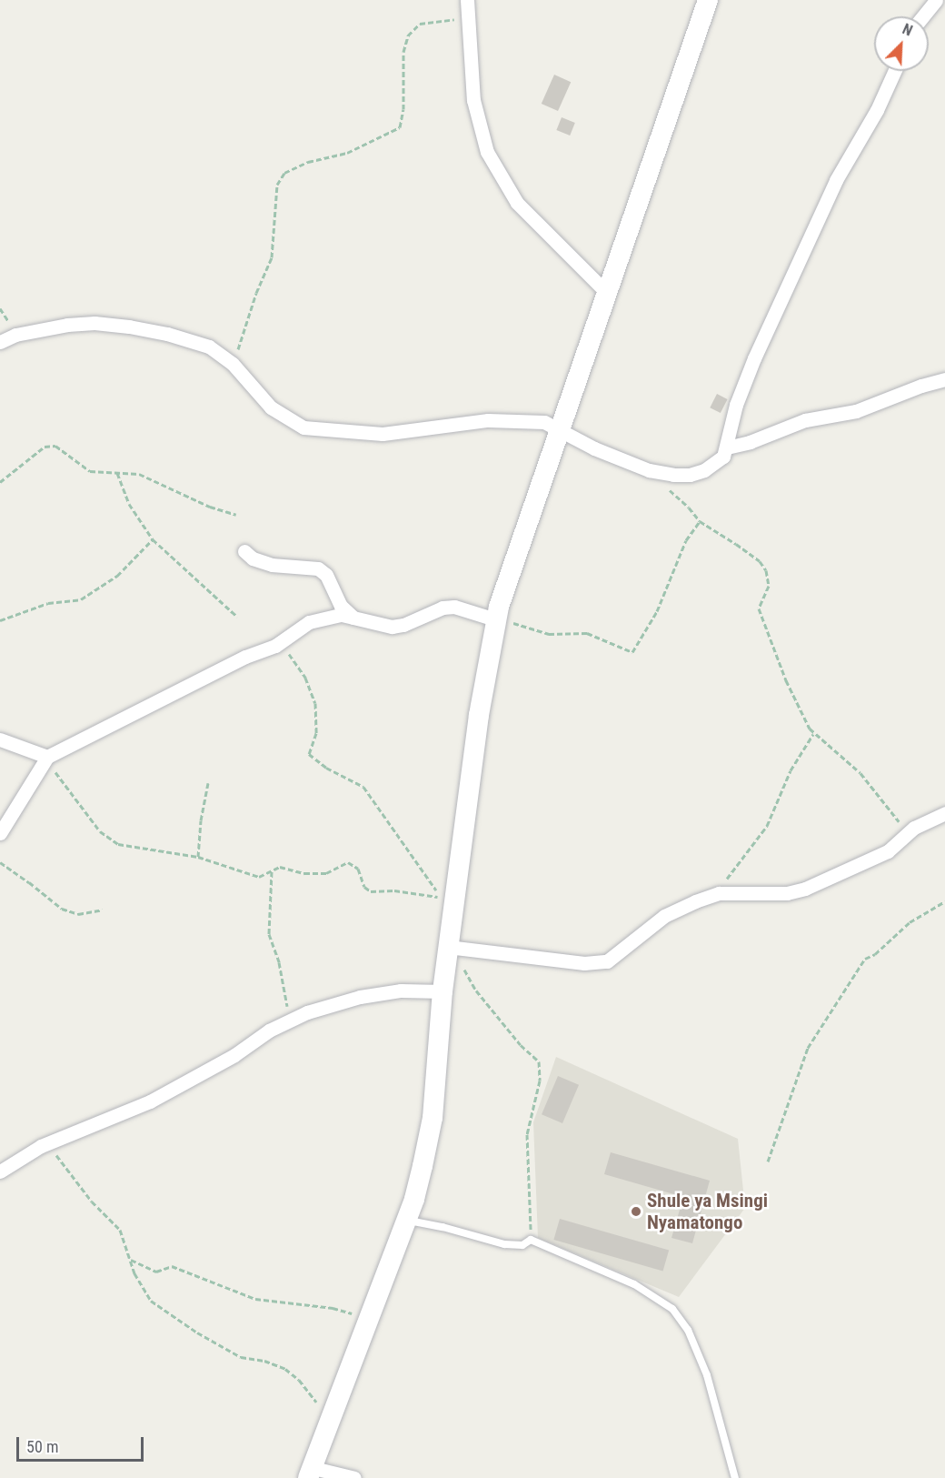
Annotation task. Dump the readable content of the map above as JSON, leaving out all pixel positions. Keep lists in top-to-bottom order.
{
  "places": ["Shule ya Msingi Nyamatongo"],
  "scale_bar": "50 m",
  "north": "top right"
}
